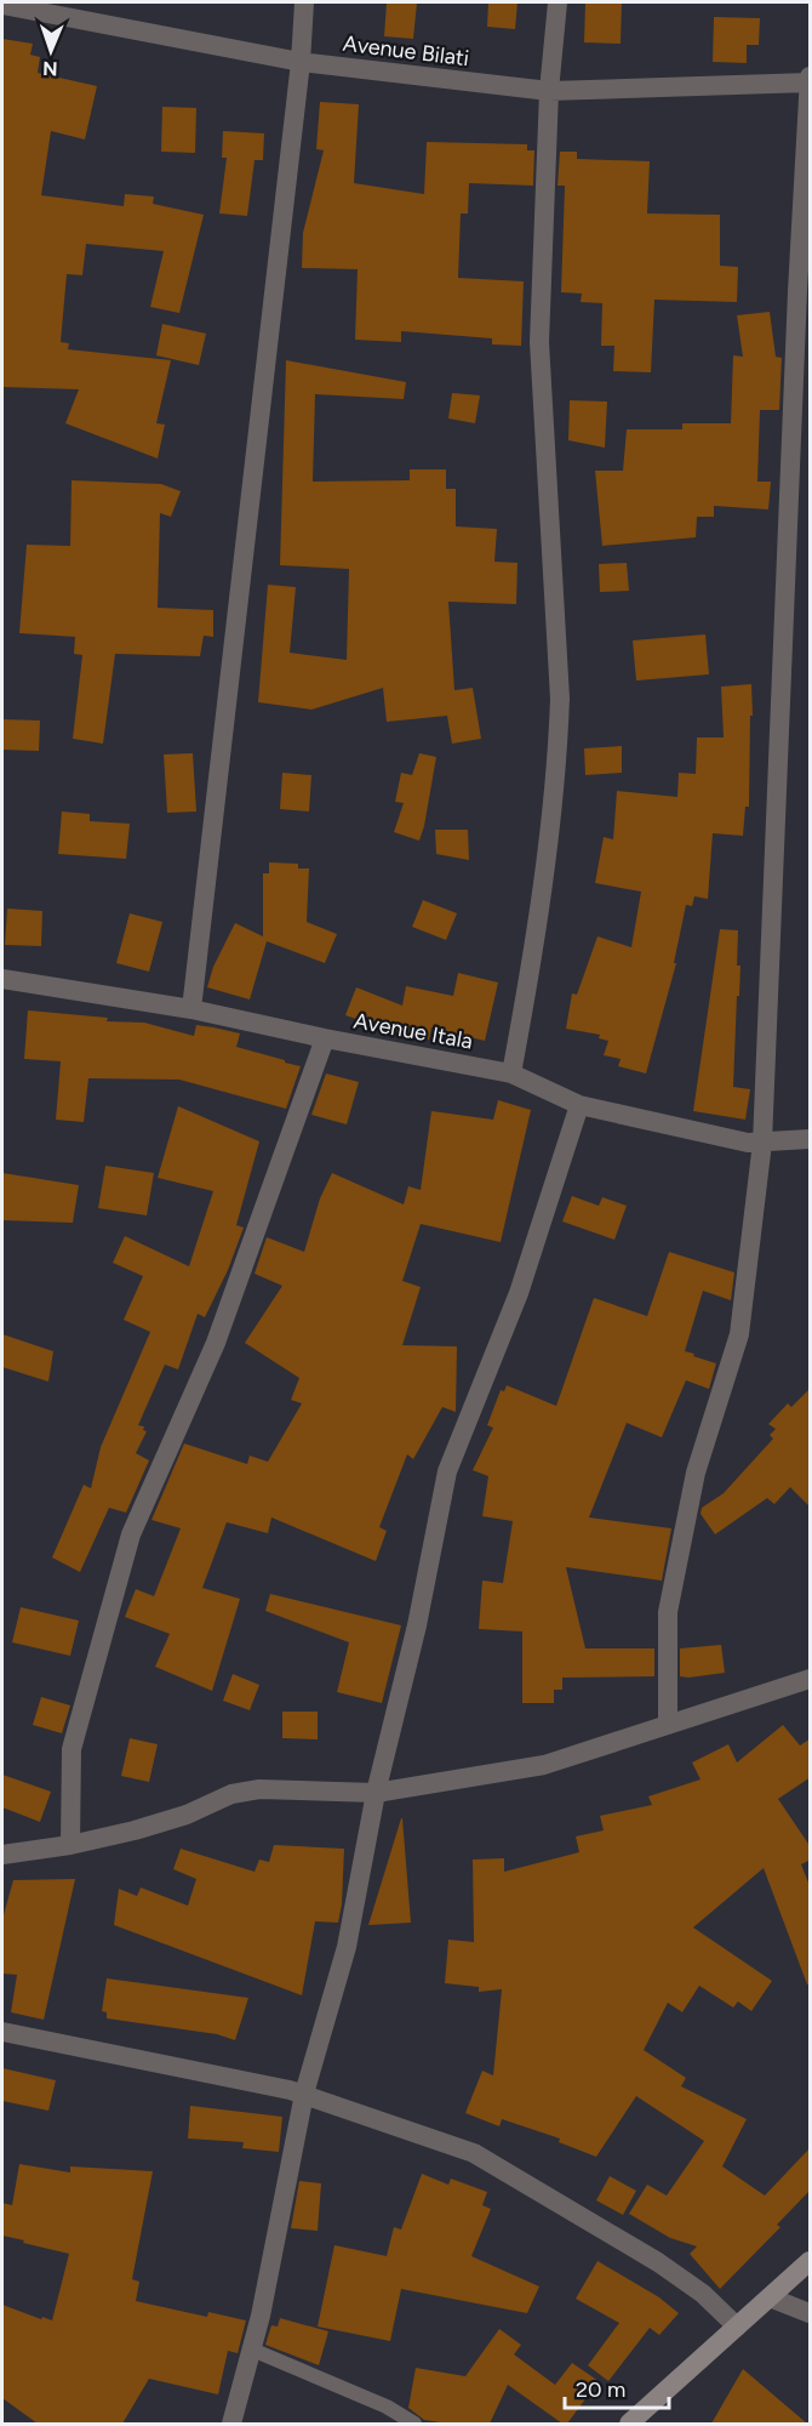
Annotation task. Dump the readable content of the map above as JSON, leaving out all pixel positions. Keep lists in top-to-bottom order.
{
  "streets": {
    "street": ["Avenue Bilati", "Avenue Itala"]
  },
  "scale_bar": "20 m",
  "north": "bottom"
}
